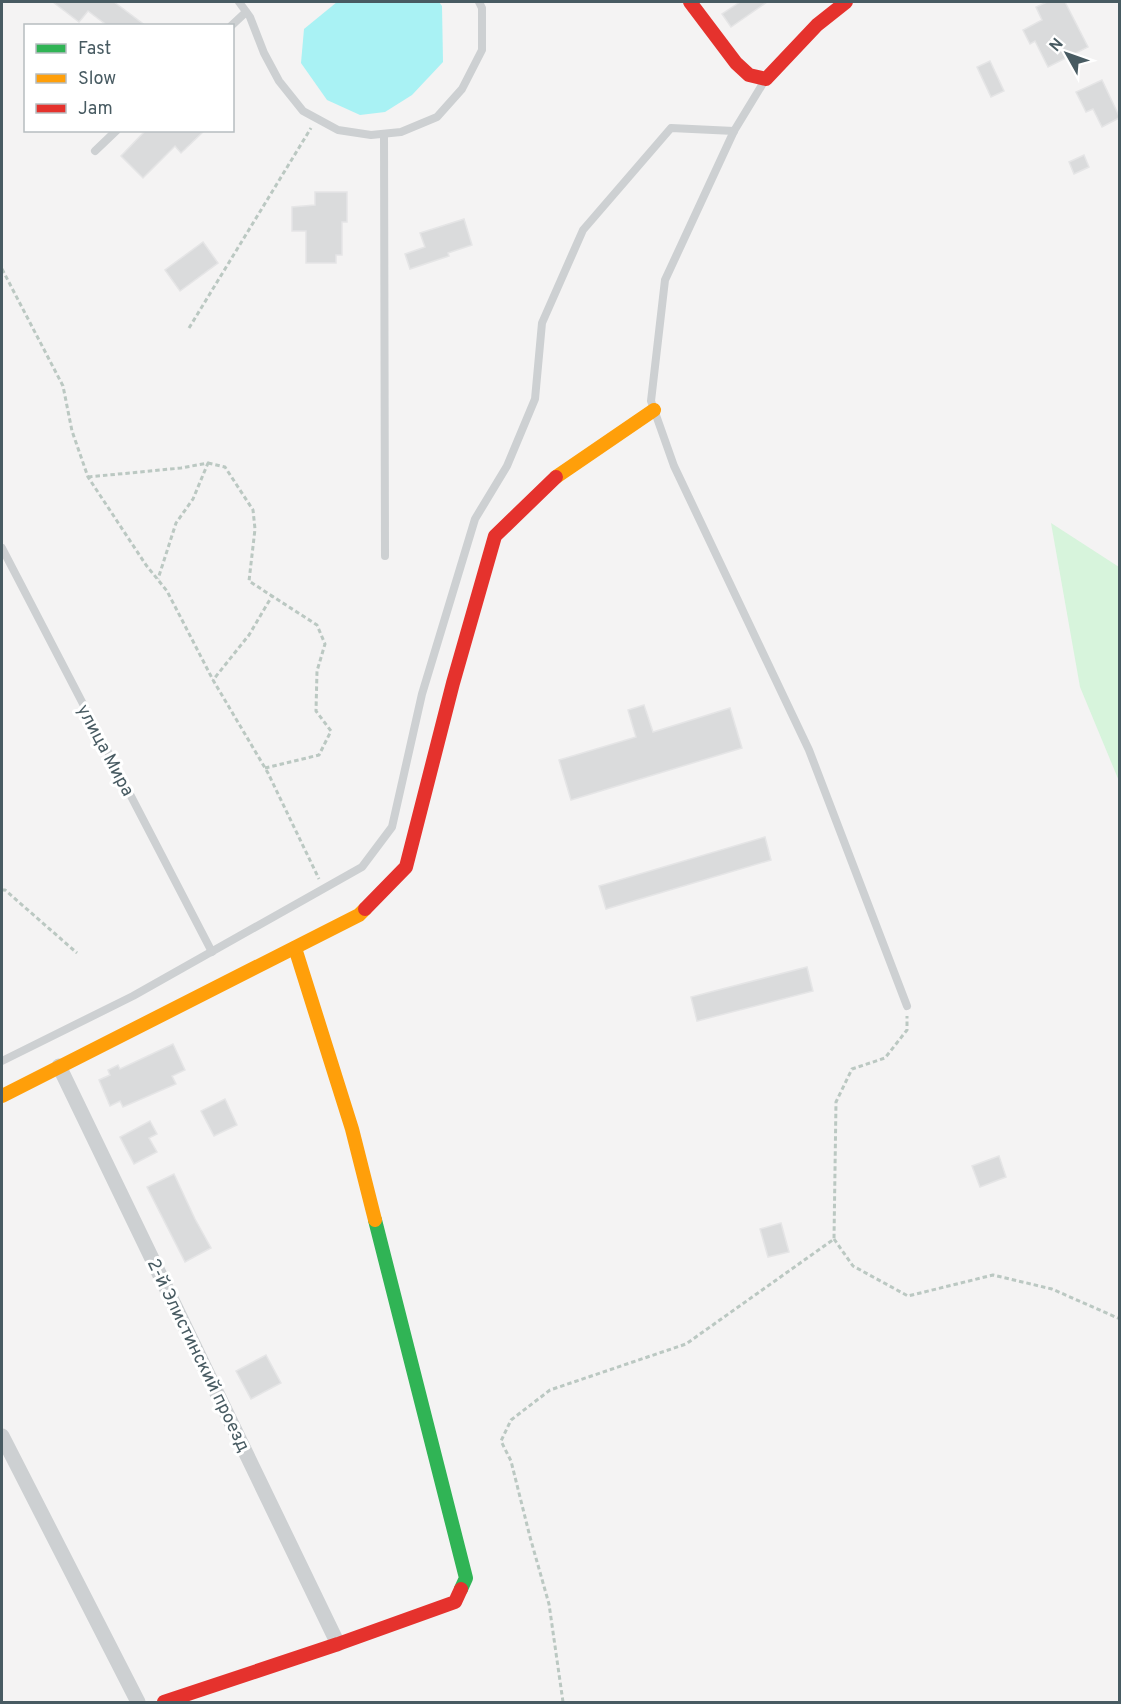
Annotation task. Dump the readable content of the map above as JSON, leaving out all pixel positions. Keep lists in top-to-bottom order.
{
  "streets": {
    "street": ["2-й Элистинский проезд"],
    "lane": ["улица Мира"]
  },
  "legend": ["Fast", "Slow", "Jam"],
  "north": "top left"
}
